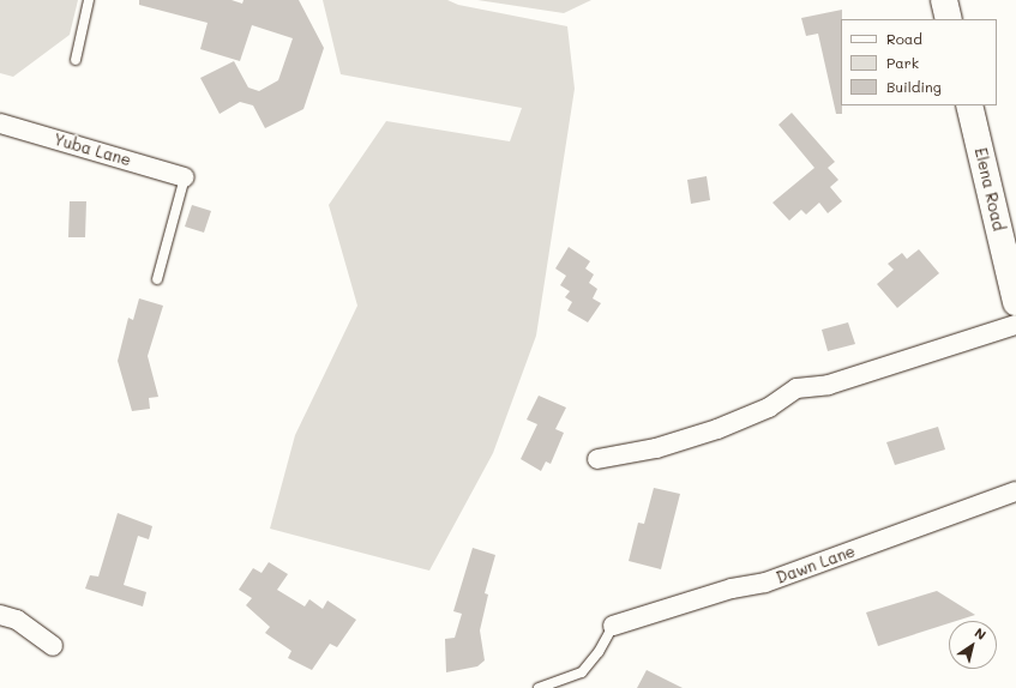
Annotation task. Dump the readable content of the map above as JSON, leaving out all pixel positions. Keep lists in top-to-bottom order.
{
  "streets": {
    "street": ["Yuba Lane", "Elena Road", "Dawn Lane"]
  },
  "legend": ["Road", "Park", "Building"],
  "north": "top right"
}
